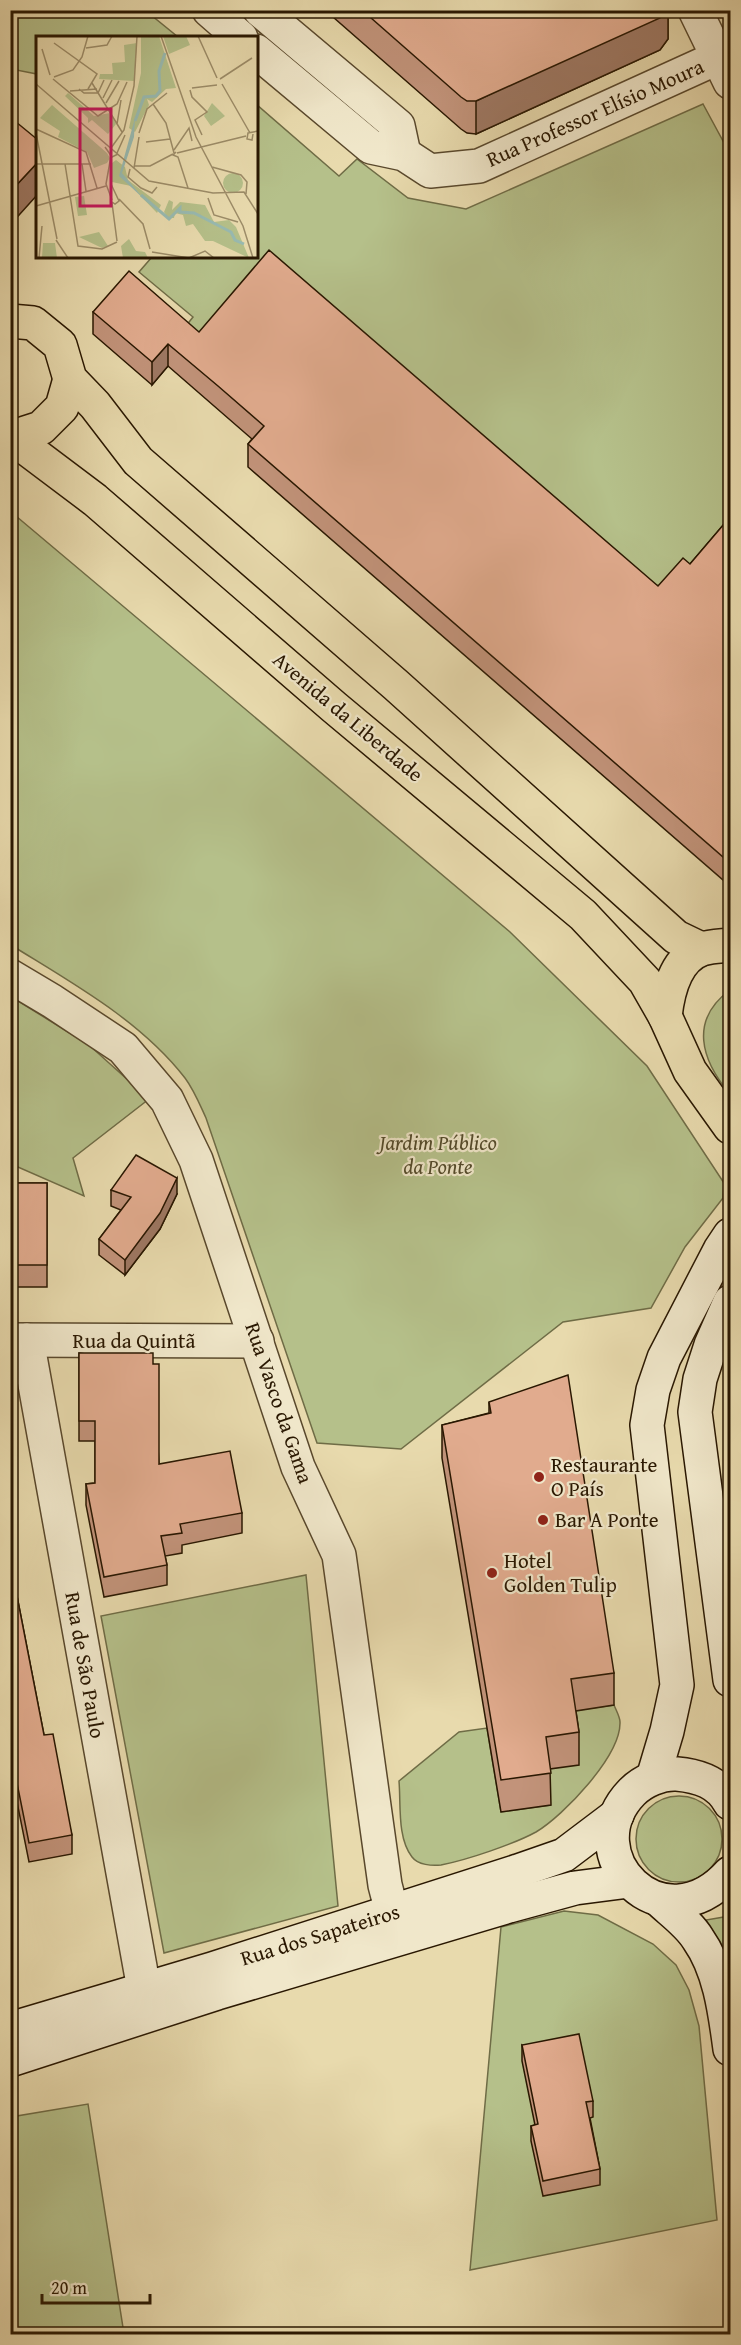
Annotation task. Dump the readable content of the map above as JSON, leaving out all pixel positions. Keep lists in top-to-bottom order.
{
  "streets": {
    "main road": ["Avenida da Liberdade"],
    "street": [
      "Rua Professor Elísio Moura",
      "Rua da Quintã",
      "Rua Vasco da Gama",
      "Rua de São Paulo",
      "Rua dos Sapateiros"
    ]
  },
  "crossings": [
    ["Rua da Quintã", "Rua Vasco da Gama"],
    ["Rua da Quintã", "Rua de São Paulo"],
    ["Rua Vasco da Gama", "Rua dos Sapateiros"],
    ["Rua de São Paulo", "Rua dos Sapateiros"]
  ],
  "parks": ["Jardim Público da Ponte"],
  "places": ["Restaurante O País", "Bar A Ponte", "Hotel Golden Tulip"],
  "scale_bar": "20 m"
}
